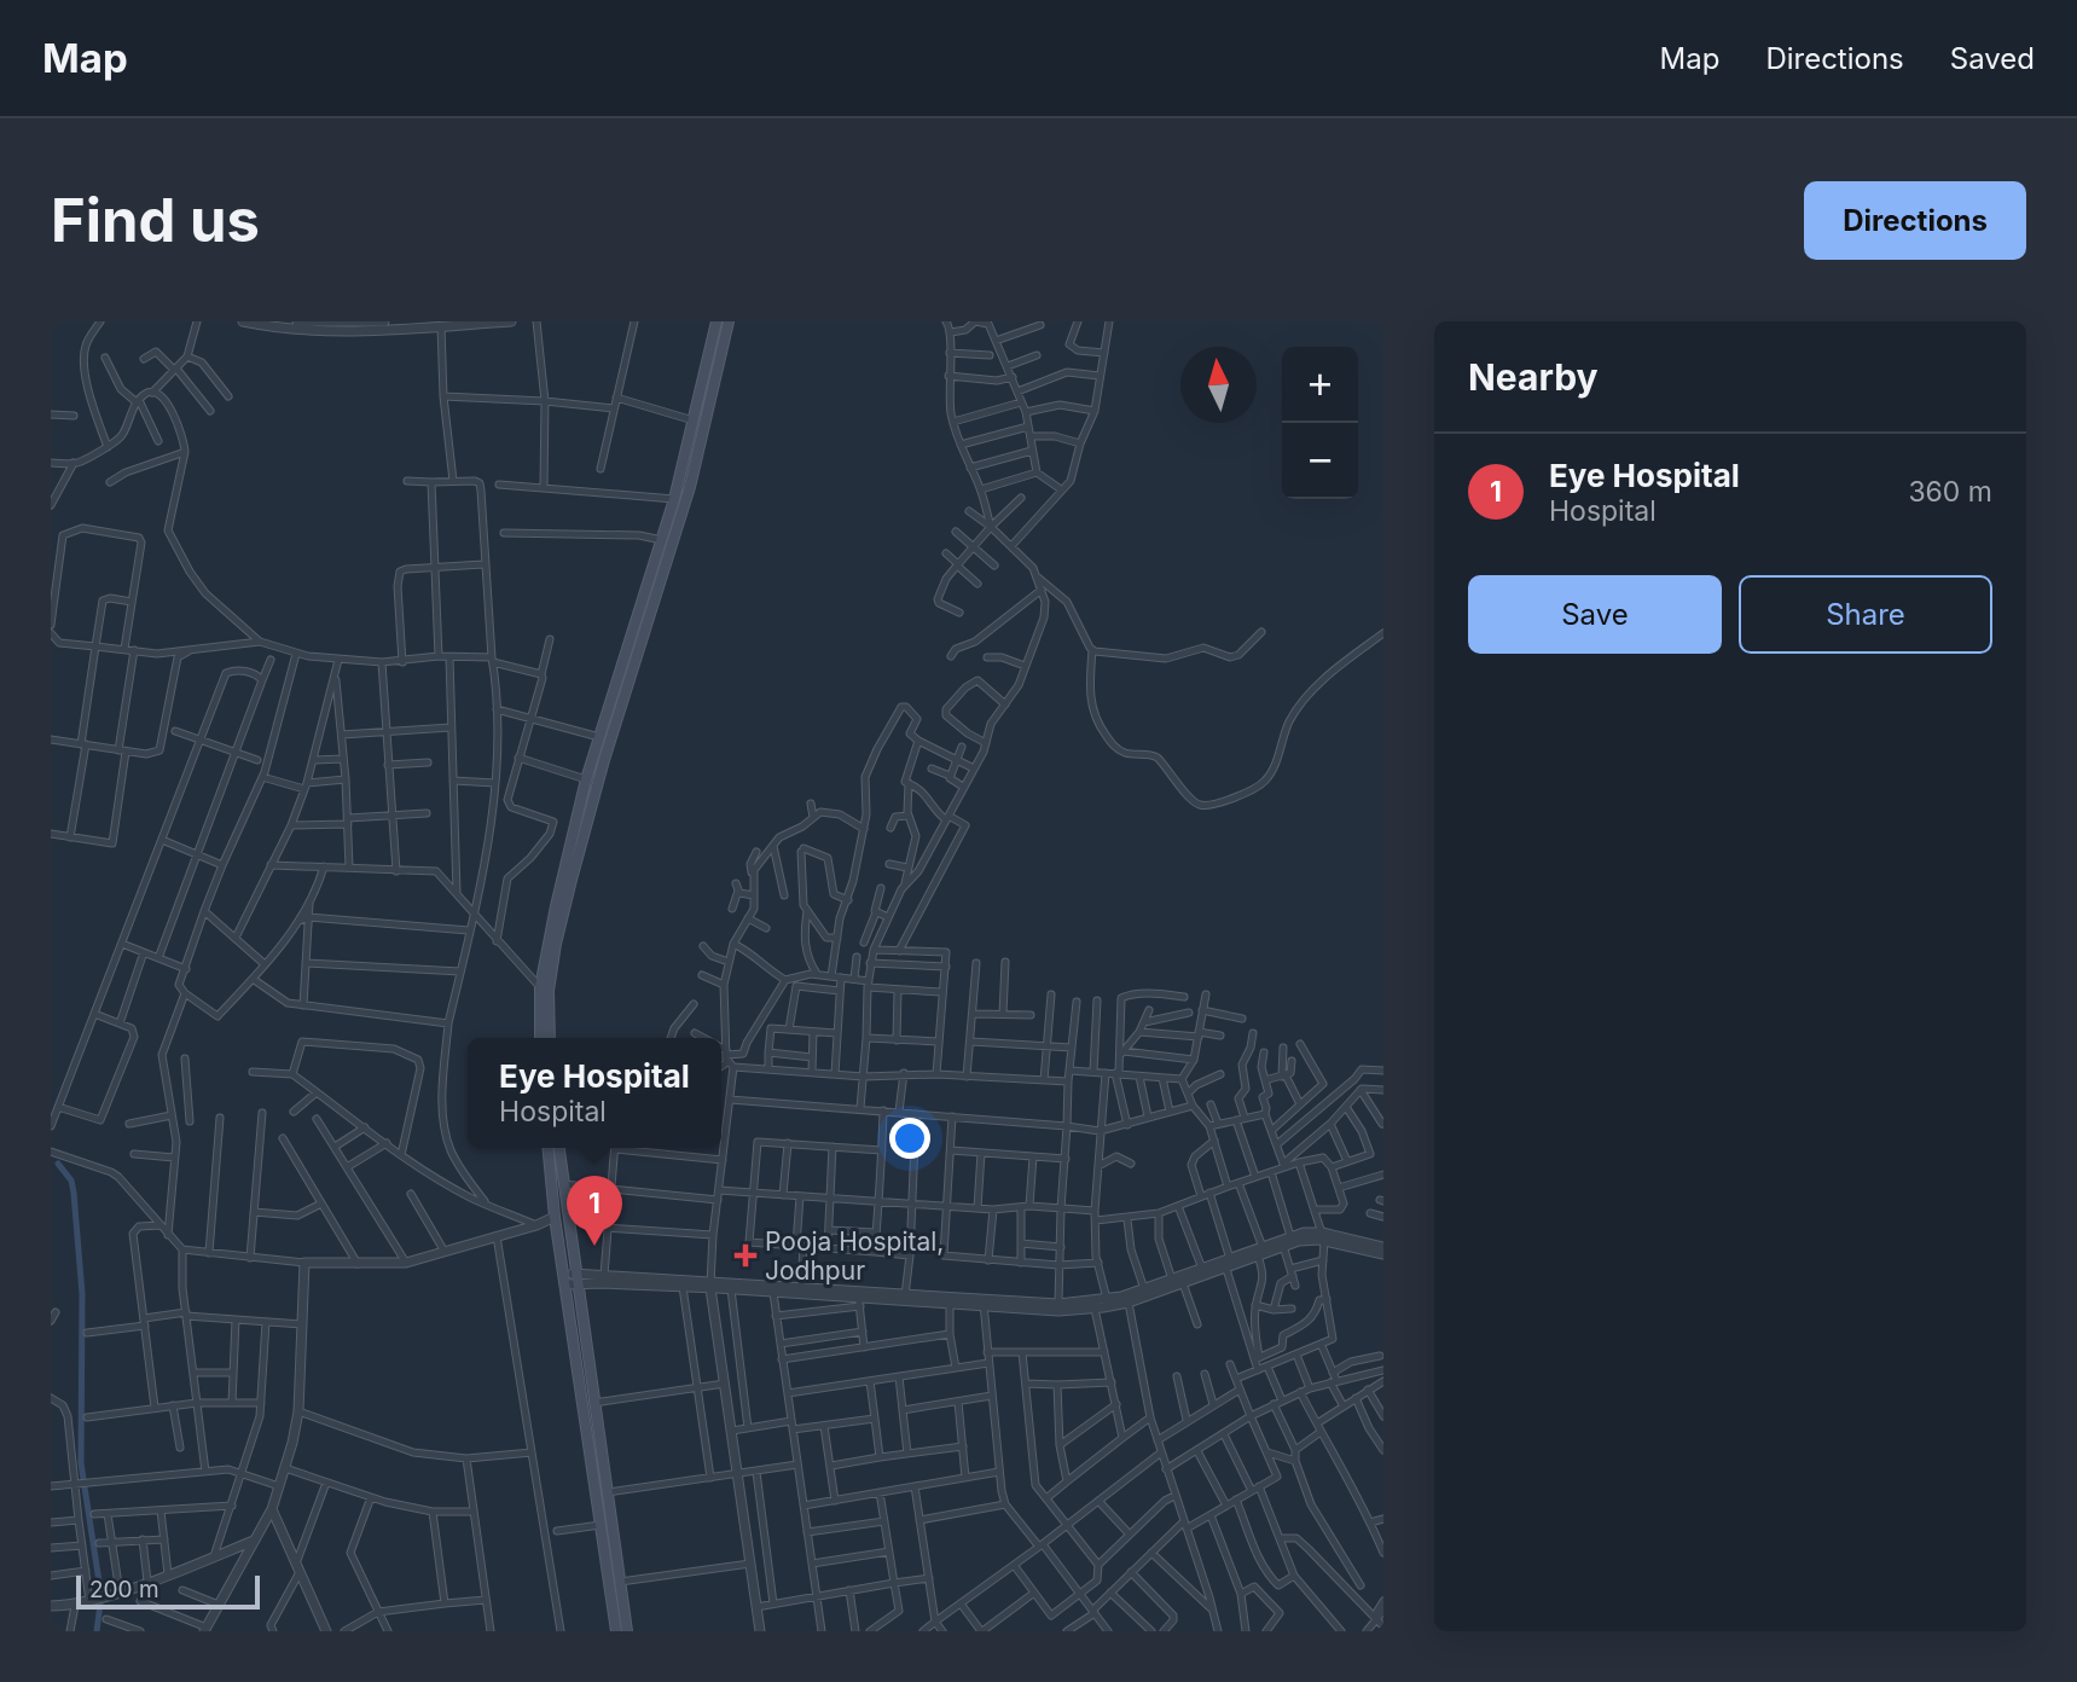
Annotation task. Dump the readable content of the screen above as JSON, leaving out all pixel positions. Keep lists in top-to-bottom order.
{
  "places": {
    "health": ["Pooja Hospital, Jodhpur"]
  },
  "scale_bar": "200 m",
  "north": "top",
  "page": {
    "header": "Map",
    "nav": ["Map", "Directions", "Saved"],
    "buttons": [
      "Directions",
      ["Save", "Share"]
    ],
    "title": "Find us",
    "heading": "Nearby",
    "map_buttons": ["+", "−"],
    "list": [
      {
        "mark": "1",
        "name": "Eye Hospital",
        "note": "Hospital",
        "value": "360 m"
      }
    ],
    "popup": ["Eye Hospital", "Hospital"],
    "pins": "1",
    "scale": "200 m"
  }
}
